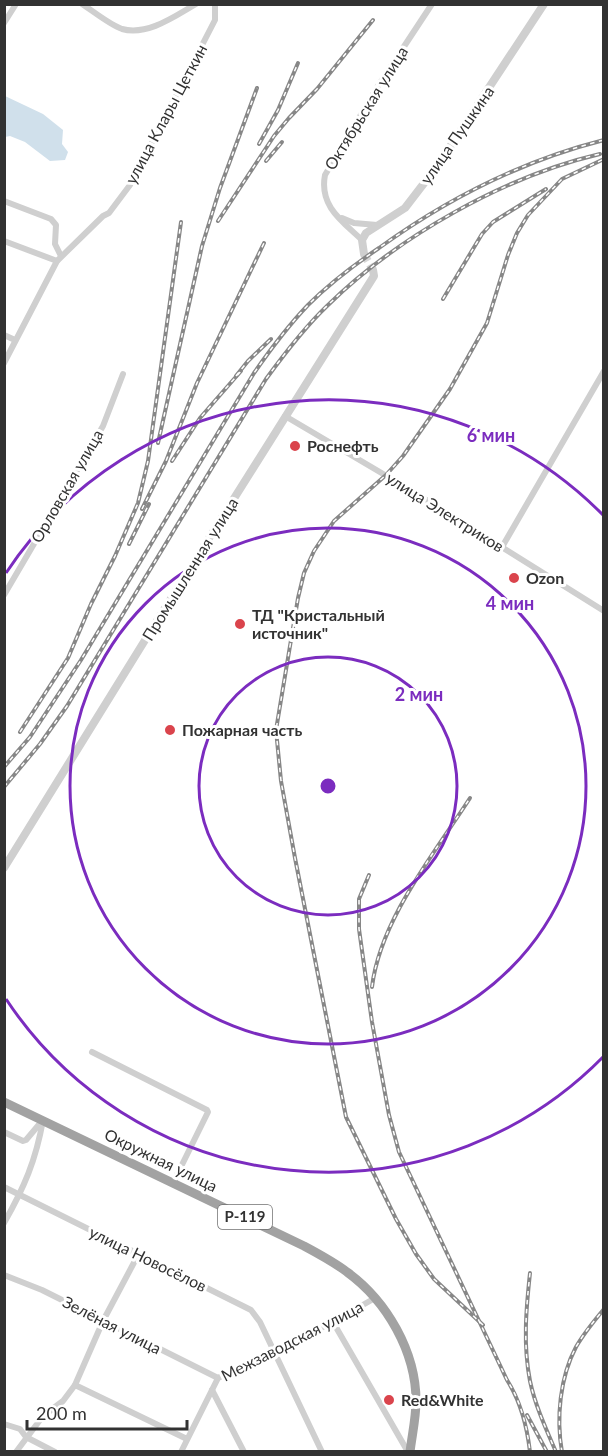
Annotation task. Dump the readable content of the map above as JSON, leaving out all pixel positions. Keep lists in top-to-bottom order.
{
  "streets": {
    "highway": ["Окружная улица", "Р-119"],
    "street": [
      "Октябрьская улица",
      "улица Клары Цеткин",
      "улица Пушкина",
      "Орловская улица",
      "улица Электриков",
      "Промышленная улица",
      "улица Новосёлов",
      "Зелёная улица",
      "Межзаводская улица"
    ]
  },
  "crossings": [
    ["Октябрьская улица", "улица Пушкина"],
    ["улица Электриков", "Промышленная улица"],
    ["Окружная улица", "Межзаводская улица"],
    ["улица Новосёлов", "Межзаводская улица"],
    ["Зелёная улица", "Межзаводская улица"]
  ],
  "places": [
    "Роснефть",
    "Ozon",
    "ТД \"Кристальный источник\"",
    "Пожарная часть",
    "Red&White"
  ],
  "scale_bar": "200 m",
  "rings": ["6 мин", "4 мин", "2 мин"]
}
